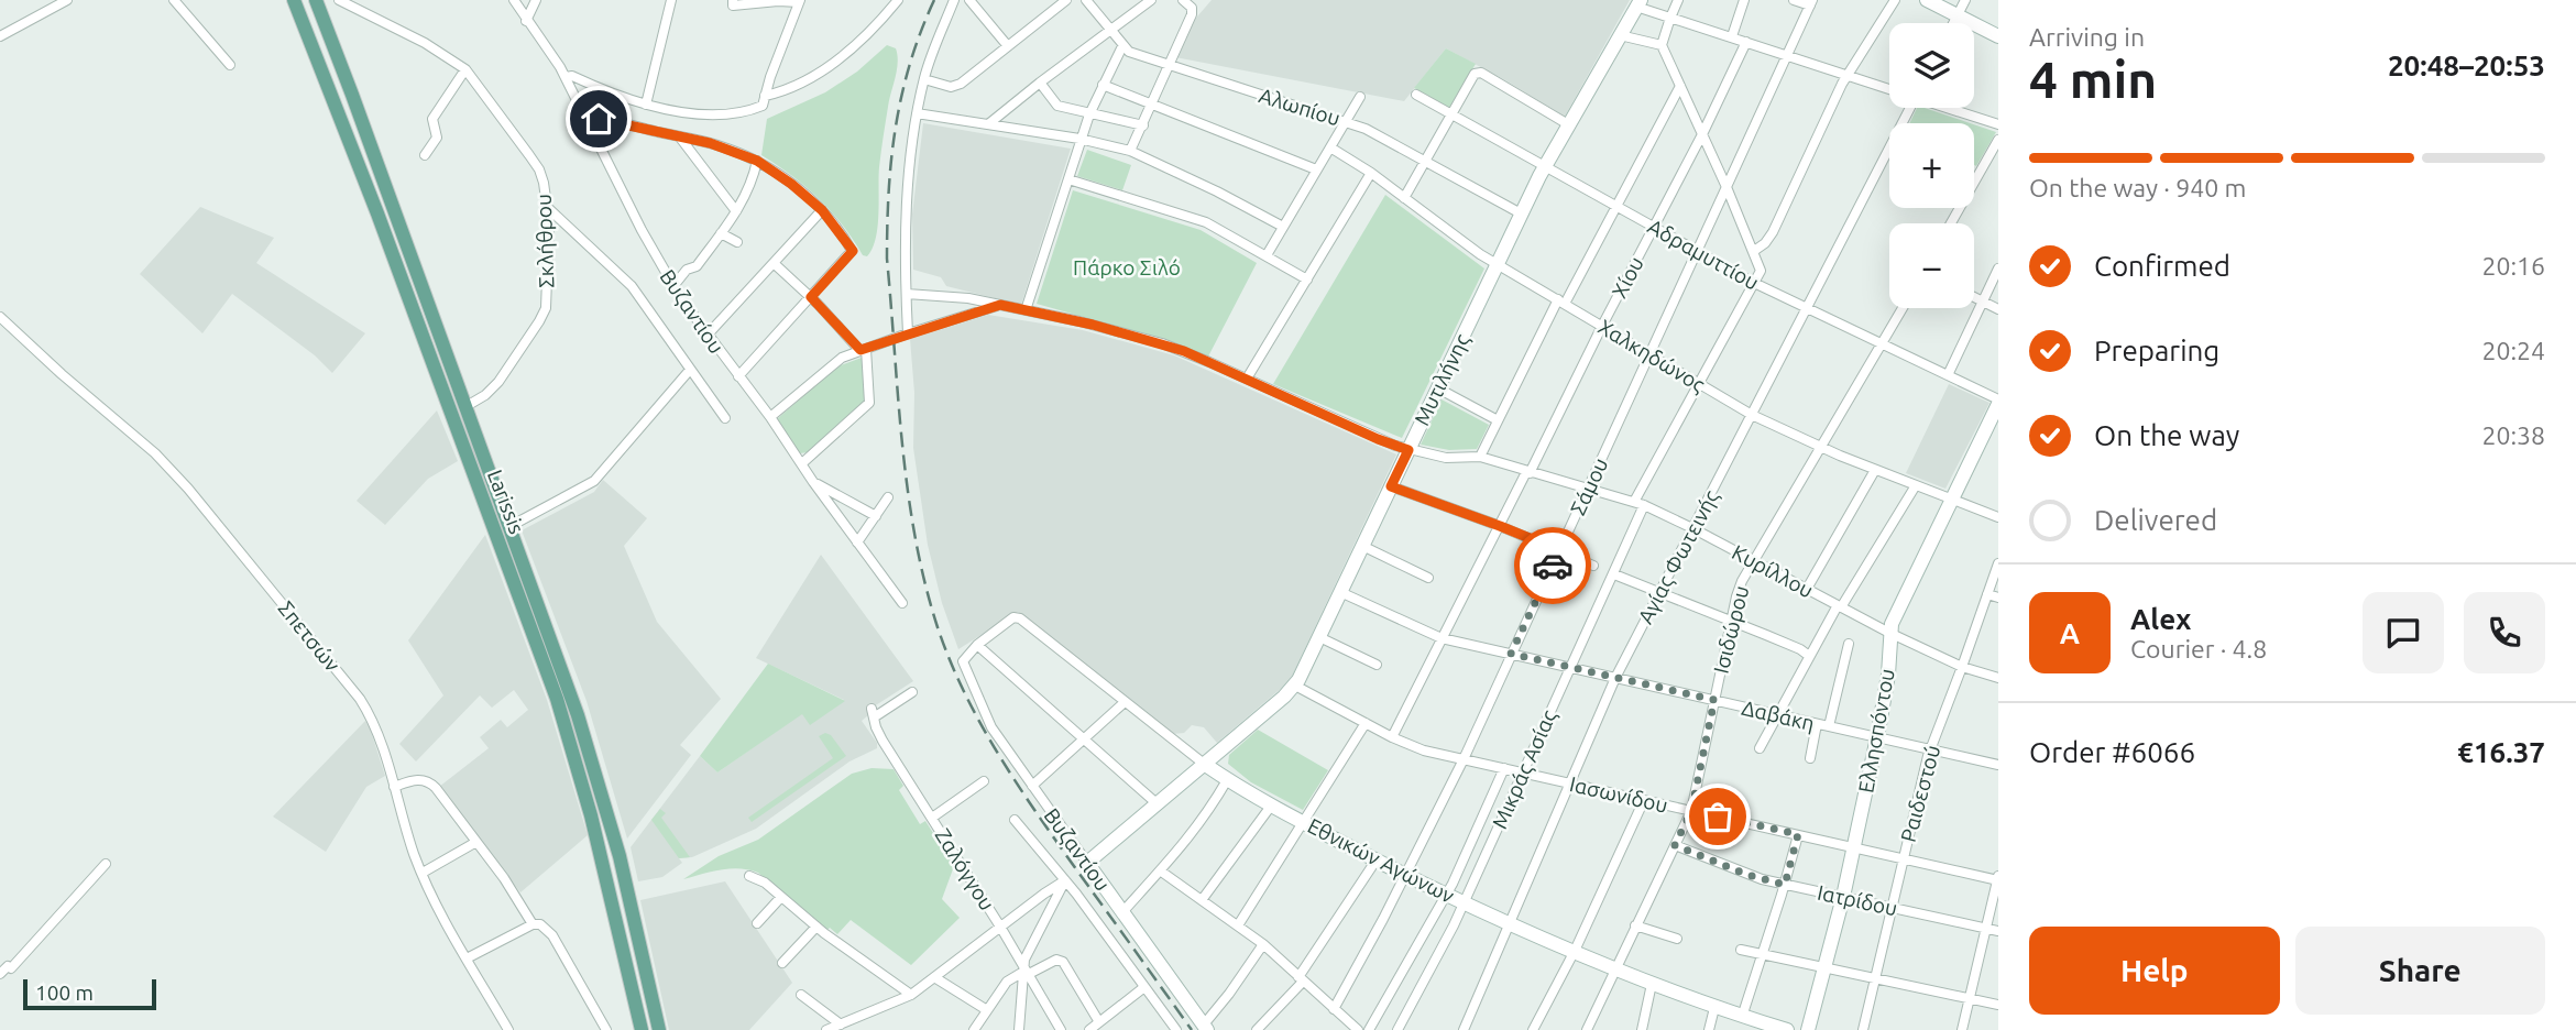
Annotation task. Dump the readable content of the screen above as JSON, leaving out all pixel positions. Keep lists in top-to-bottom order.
{
  "streets": {
    "main road": ["Larissis"],
    "street": [
      "Αλωπίου",
      "Σκλήθρου",
      "Αδραμυττίου",
      "Χίου",
      "Βυζαντίου",
      "Χαλκηδώνος",
      "Μυτιλήνης",
      "Σάμου",
      "Αγίας Φωτεινής",
      "Κυρίλλου",
      "Ισιδώρου",
      "Σπετσών",
      "Δαβάκη",
      "Ελλησπόντου",
      "Μικράς Ασίας",
      "Ραιδεστού",
      "Ιασωνίδου",
      "Εθνικών Αγώνων",
      "Ζαλόγγου",
      "Ιατρίδου"
    ]
  },
  "crossings": [
    ["Αλωπίου", "Μυτιλήνης"],
    ["Σκλήθρου", "Larissis"],
    ["Αδραμυττίου", "Χίου"],
    ["Αδραμυττίου", "Μυτιλήνης"],
    ["Αδραμυττίου", "Σάμου"],
    ["Αδραμυττίου", "Αγίας Φωτεινής"],
    ["Αδραμυττίου", "Ισιδώρου"],
    ["Αδραμυττίου", "Ελλησπόντου"],
    ["Αδραμυττίου", "Μικράς Ασίας"],
    ["Χίου", "Χαλκηδώνος"],
    ["Χίου", "Κυρίλλου"],
    ["Χίου", "Δαβάκη"],
    ["Χίου", "Ιασωνίδου"],
    ["Βυζαντίου", "Μυτιλήνης"],
    ["Βυζαντίου", "Εθνικών Αγώνων"],
    ["Χαλκηδώνος", "Μυτιλήνης"],
    ["Χαλκηδώνος", "Σάμου"],
    ["Χαλκηδώνος", "Αγίας Φωτεινής"],
    ["Χαλκηδώνος", "Ισιδώρου"],
    ["Χαλκηδώνος", "Ελλησπόντου"],
    ["Χαλκηδώνος", "Μικράς Ασίας"],
    ["Μυτιλήνης", "Κυρίλλου"],
    ["Μυτιλήνης", "Δαβάκη"],
    ["Μυτιλήνης", "Ιασωνίδου"],
    ["Μυτιλήνης", "Εθνικών Αγώνων"],
    ["Σάμου", "Κυρίλλου"],
    ["Σάμου", "Δαβάκη"],
    ["Σάμου", "Ιασωνίδου"],
    ["Σάμου", "Εθνικών Αγώνων"],
    ["Αγίας Φωτεινής", "Κυρίλλου"],
    ["Αγίας Φωτεινής", "Δαβάκη"],
    ["Αγίας Φωτεινής", "Ιασωνίδου"],
    ["Αγίας Φωτεινής", "Εθνικών Αγώνων"],
    ["Κυρίλλου", "Ισιδώρου"],
    ["Κυρίλλου", "Ελλησπόντου"],
    ["Κυρίλλου", "Μικράς Ασίας"],
    ["Κυρίλλου", "Ραιδεστού"],
    ["Ισιδώρου", "Δαβάκη"],
    ["Ισιδώρου", "Ιασωνίδου"],
    ["Ισιδώρου", "Εθνικών Αγώνων"],
    ["Ισιδώρου", "Ιατρίδου"],
    ["Δαβάκη", "Ελλησπόντου"],
    ["Δαβάκη", "Μικράς Ασίας"],
    ["Δαβάκη", "Ραιδεστού"],
    ["Ελλησπόντου", "Ιασωνίδου"],
    ["Ελλησπόντου", "Ιατρίδου"],
    ["Μικράς Ασίας", "Ιασωνίδου"],
    ["Μικράς Ασίας", "Εθνικών Αγώνων"],
    ["Ραιδεστού", "Ιασωνίδου"],
    ["Ραιδεστού", "Ιατρίδου"]
  ],
  "parks": ["Πάρκο Σιλό"],
  "scale_bar": "100 m",
  "page": {
    "heading": ["4 min", "Arriving in", "20:48–20:53"],
    "panel": [
      "Alex",
      "Courier · 4.8",
      "Order #6066",
      "€16.37"
    ],
    "map_buttons": ["+", "−"],
    "bar": "On the way · 940 m",
    "list": [
      ["Confirmed", "20:16"],
      ["Preparing", "20:24"],
      ["On the way", "20:38"],
      "Delivered"
    ],
    "round": "A",
    "buttons": ["Help", "Share"],
    "scale": "100 m"
  }
}
